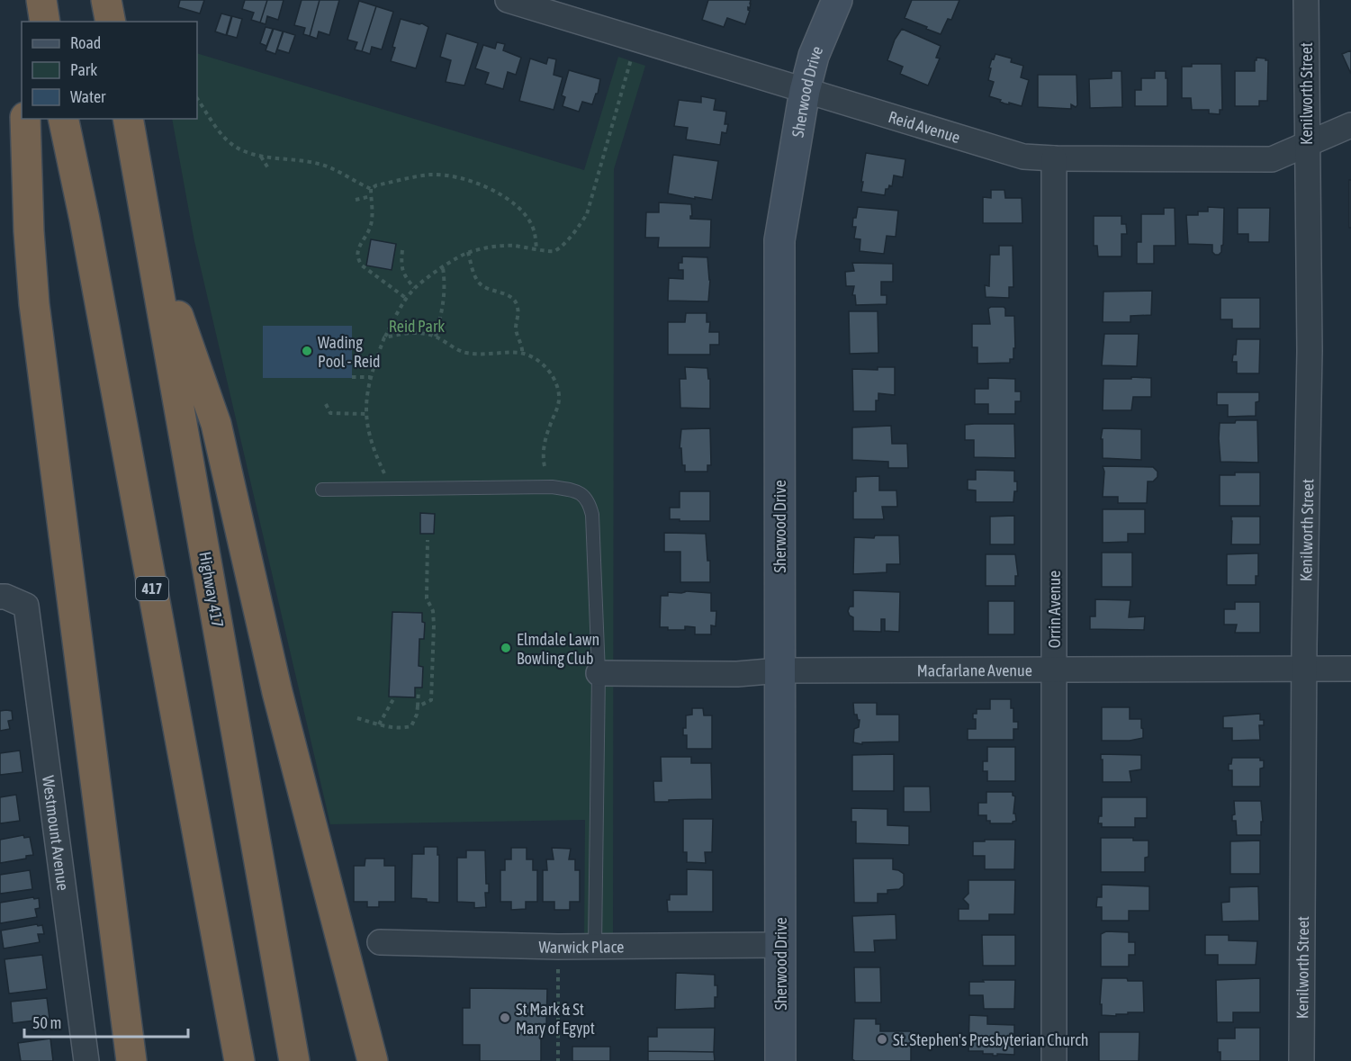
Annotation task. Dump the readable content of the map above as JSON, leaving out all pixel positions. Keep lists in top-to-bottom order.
{
  "streets": {
    "highway": ["417", "Highway 417"],
    "street": [
      "Sherwood Drive",
      "Kenilworth Street",
      "Reid Avenue",
      "Orrin Avenue",
      "Macfarlane Avenue",
      "Westmount Avenue",
      "Warwick Place"
    ]
  },
  "crossings": [
    ["Sherwood Drive", "Reid Avenue"],
    ["Sherwood Drive", "Macfarlane Avenue"],
    ["Sherwood Drive", "Warwick Place"],
    ["Kenilworth Street", "Reid Avenue"],
    ["Kenilworth Street", "Macfarlane Avenue"],
    ["Reid Avenue", "Orrin Avenue"],
    ["Orrin Avenue", "Macfarlane Avenue"]
  ],
  "parks": ["Reid Park"],
  "places": [
    "Wading Pool - Reid",
    "Elmdale Lawn Bowling Club",
    "St Mark & St Mary of Egypt",
    "St. Stephen's Presbyterian Church"
  ],
  "legend": ["Road", "Park", "Water"],
  "scale_bar": "50 m"
}
